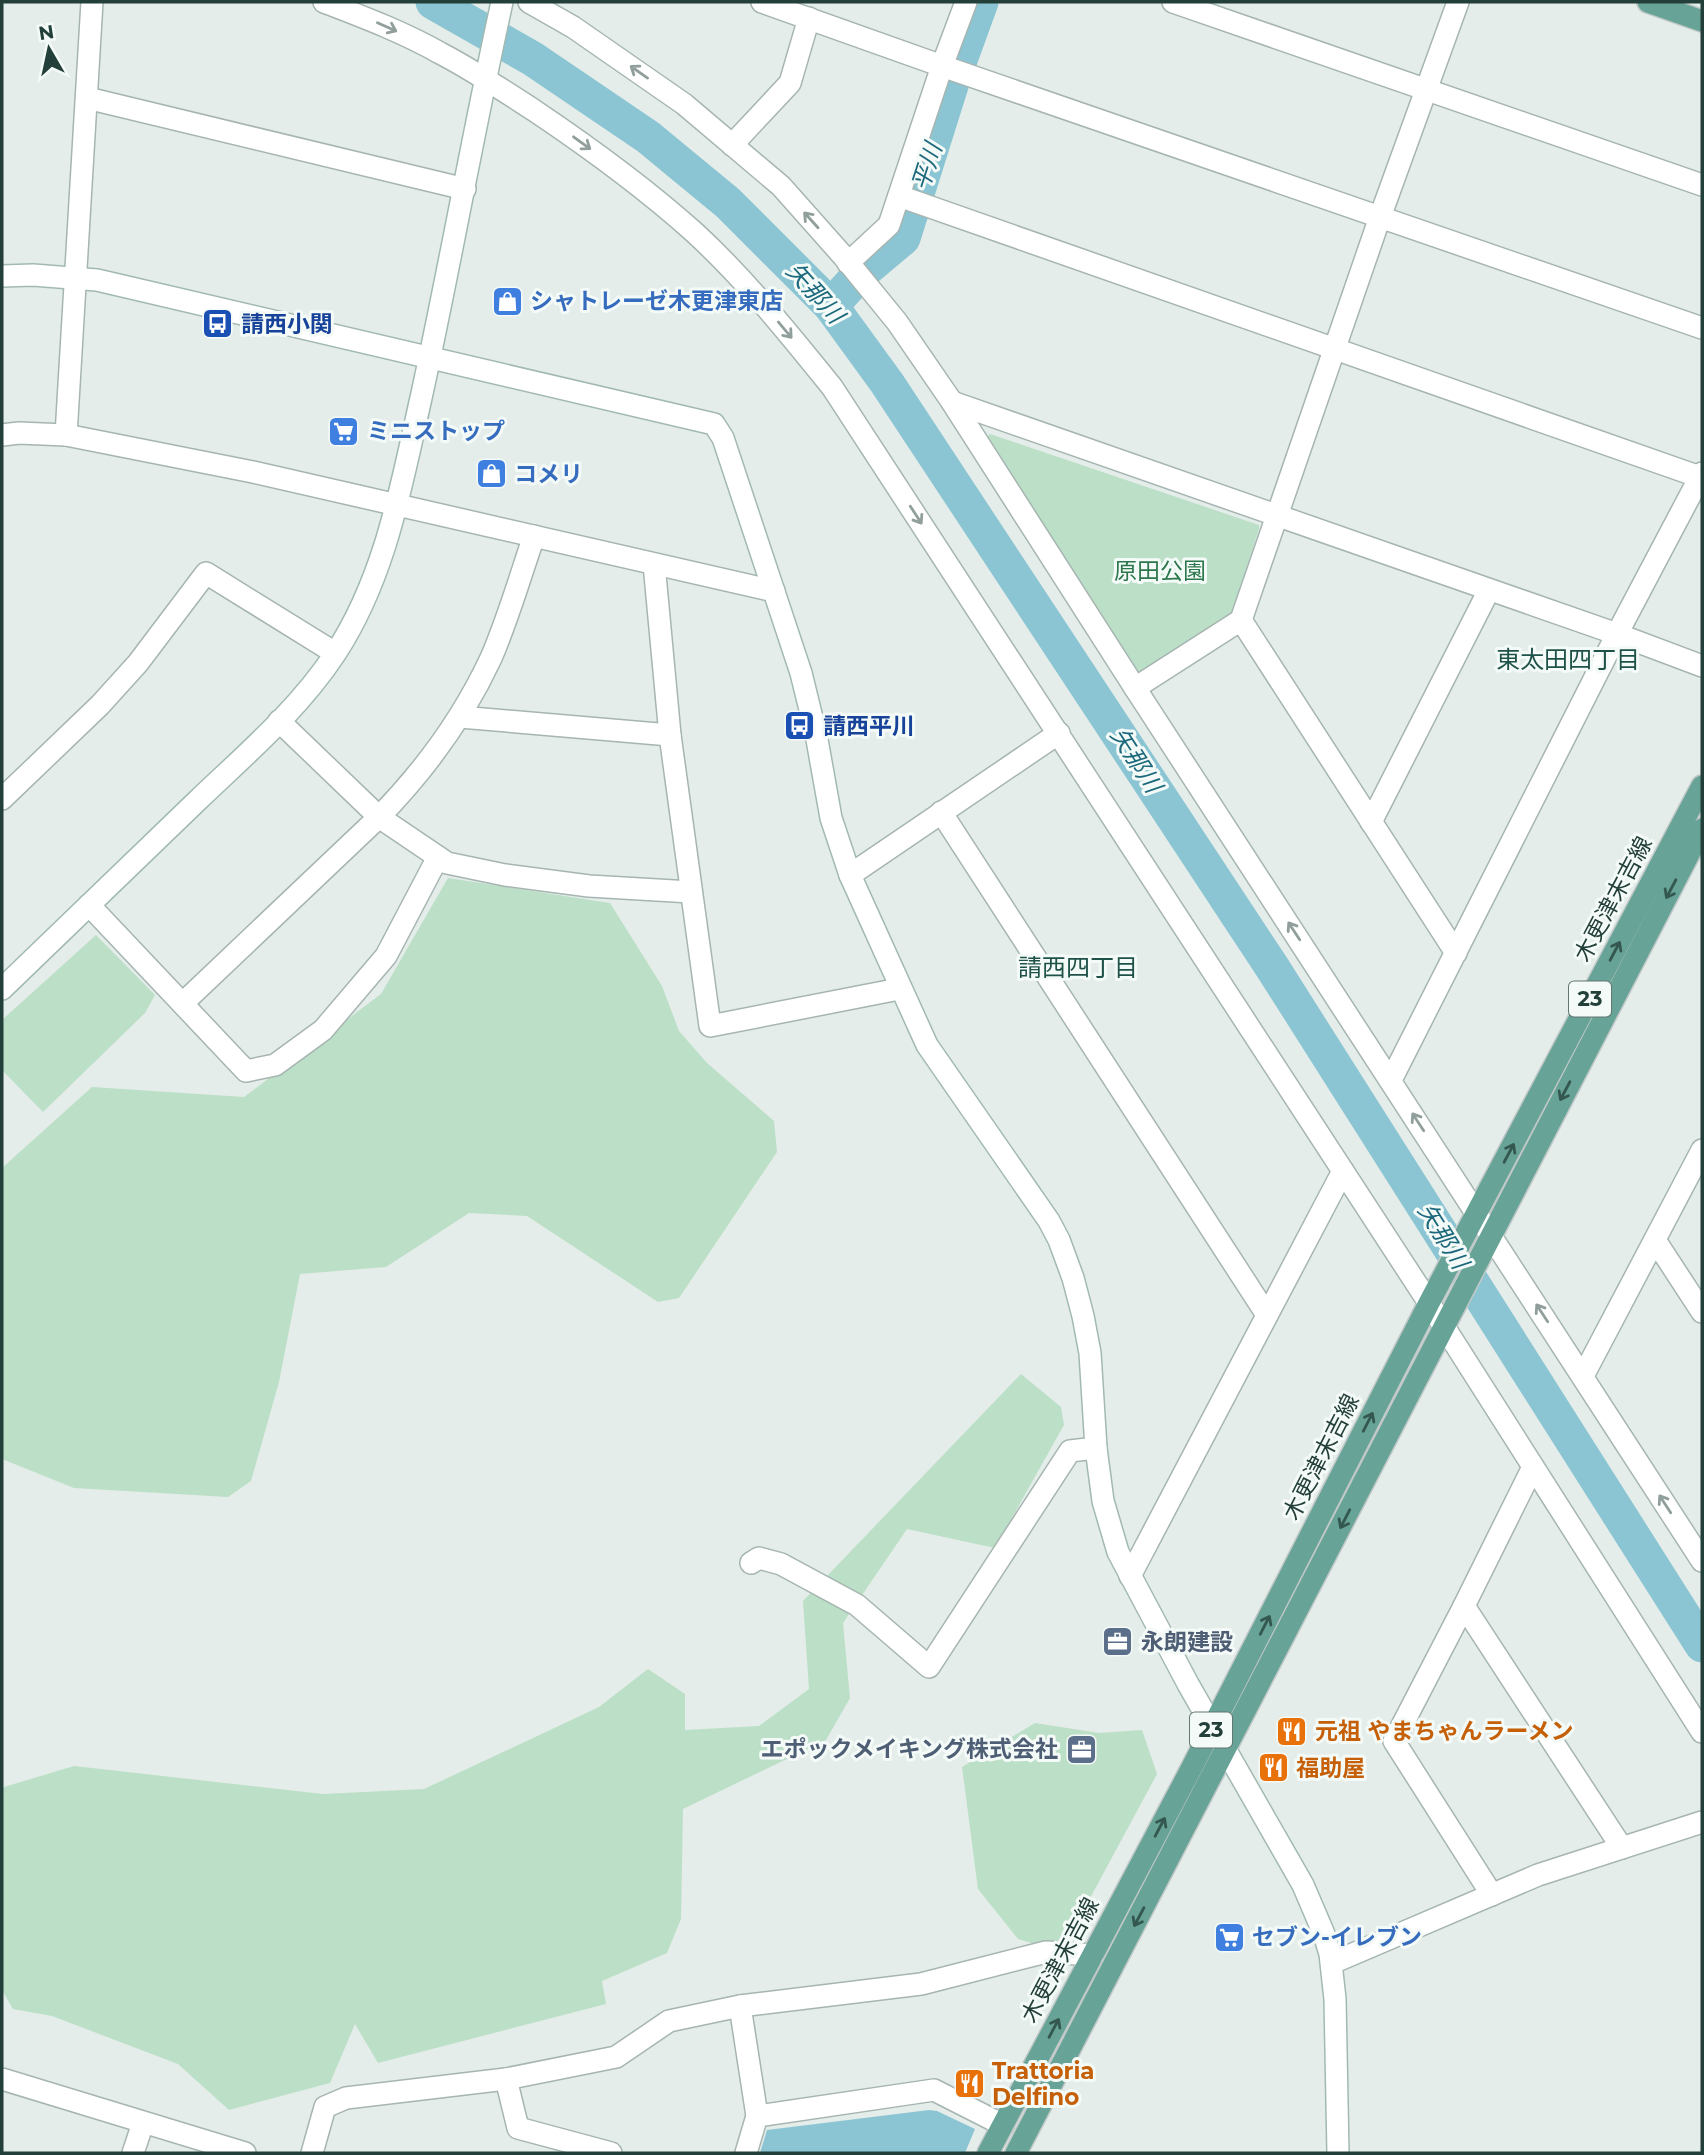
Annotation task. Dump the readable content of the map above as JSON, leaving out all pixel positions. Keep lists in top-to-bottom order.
{
  "streets": {
    "main road": ["木更津末吉線", "23"]
  },
  "districts": ["東太田四丁目", "請西四丁目"],
  "water": ["平川", "矢那川"],
  "parks": ["原田公園"],
  "places": {
    "shop": ["シャトレーゼ木更津東店", "コメリ"],
    "bus stop": ["請西小関", "請西平川"],
    "supermarket": ["ミニストップ", "セブン-イレブン"],
    "office": ["永朗建設", "エポックメイキング株式会社"],
    "restaurant": ["元祖 やまちゃんラーメン", "福助屋", "Trattoria Delfino"]
  },
  "north": "top"
}
